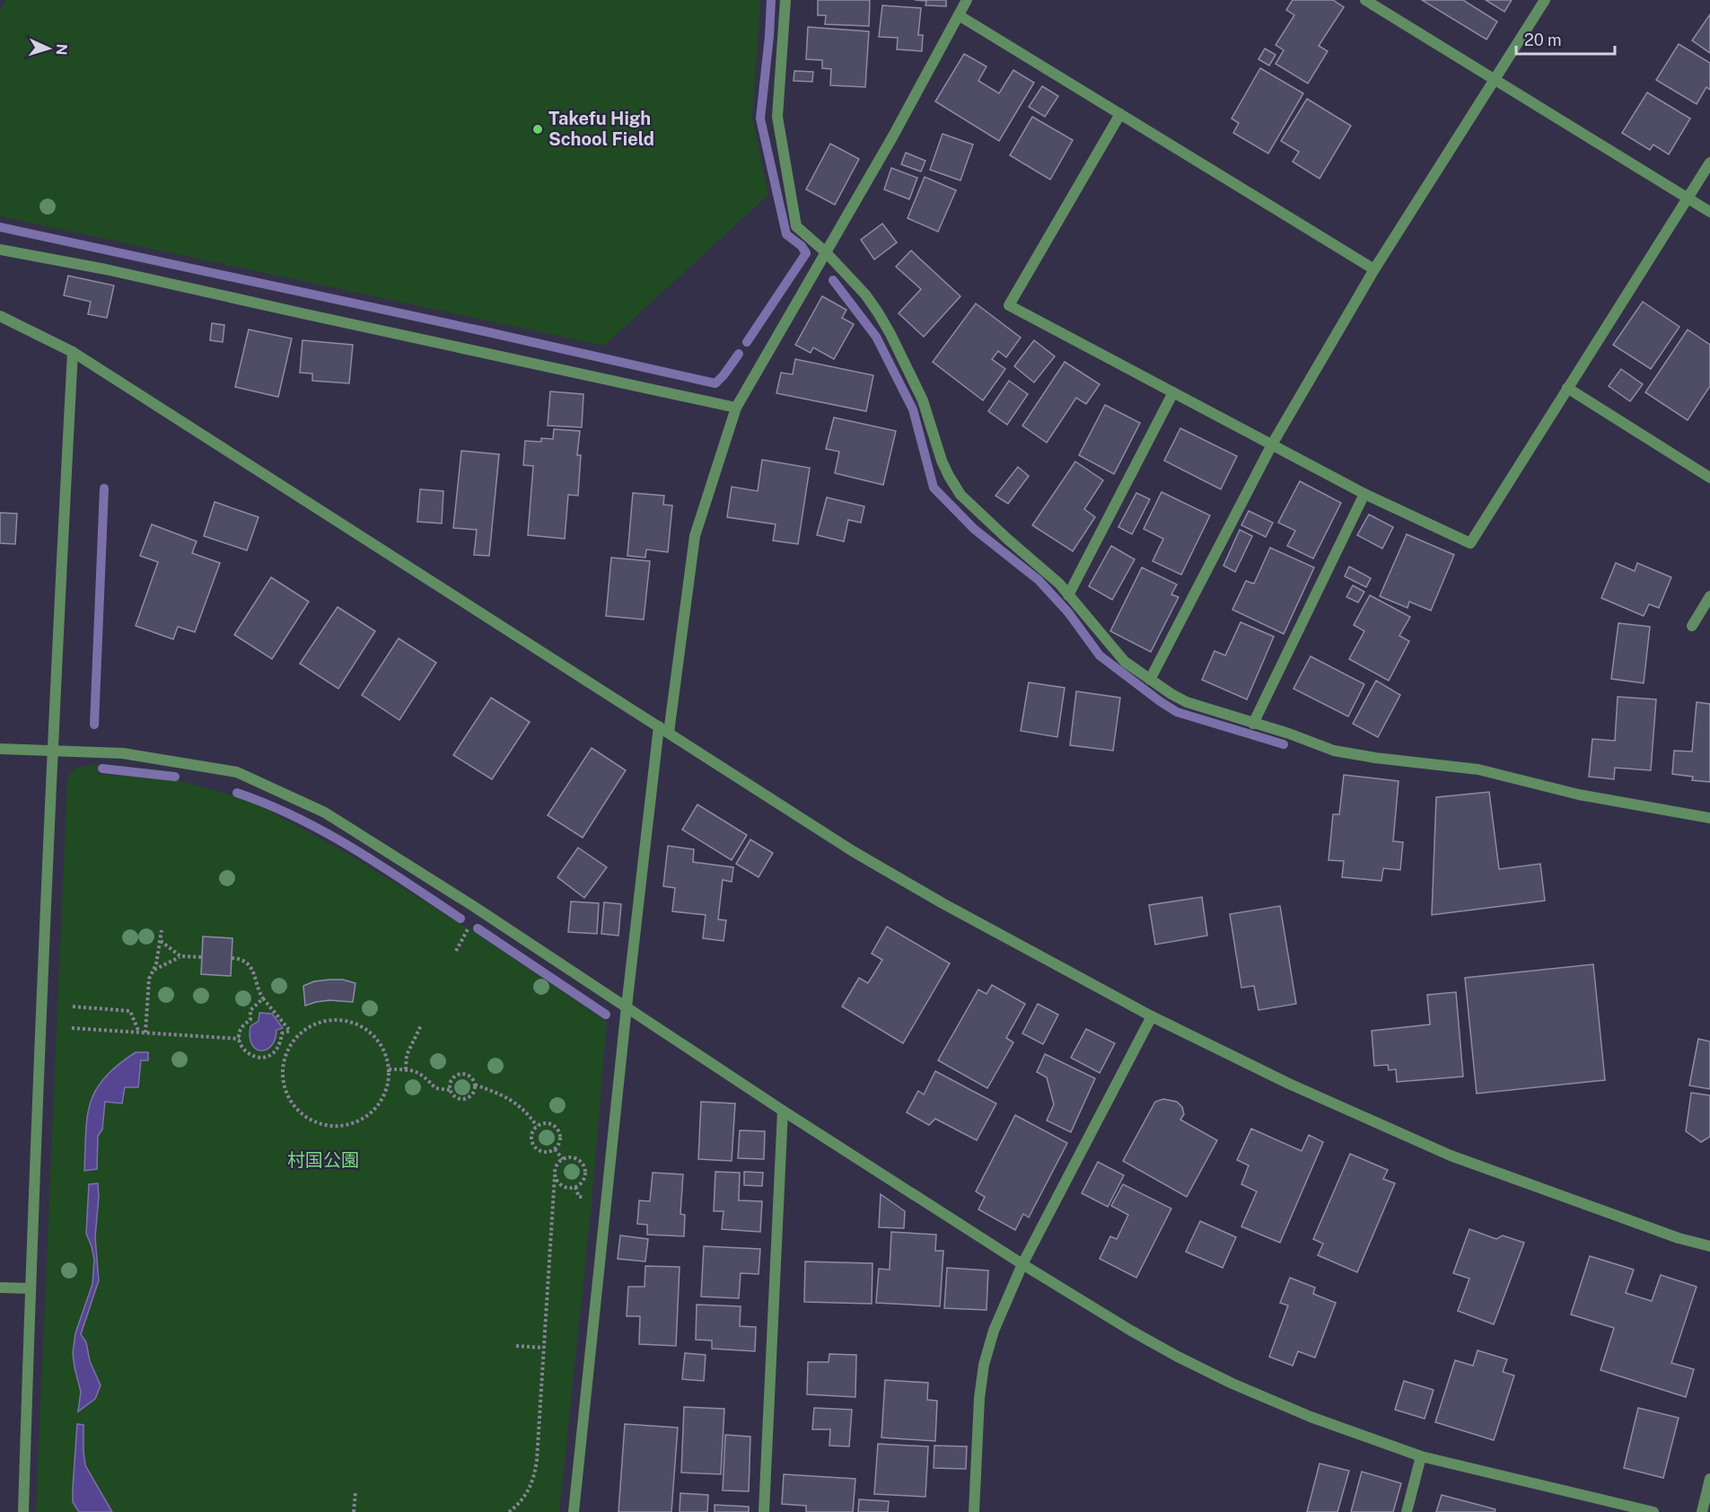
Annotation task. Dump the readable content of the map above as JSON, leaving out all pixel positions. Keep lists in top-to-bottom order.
{
  "parks": ["村国公園"],
  "places": ["Takefu High School Field"],
  "scale_bar": "20 m",
  "north": "right"
}
